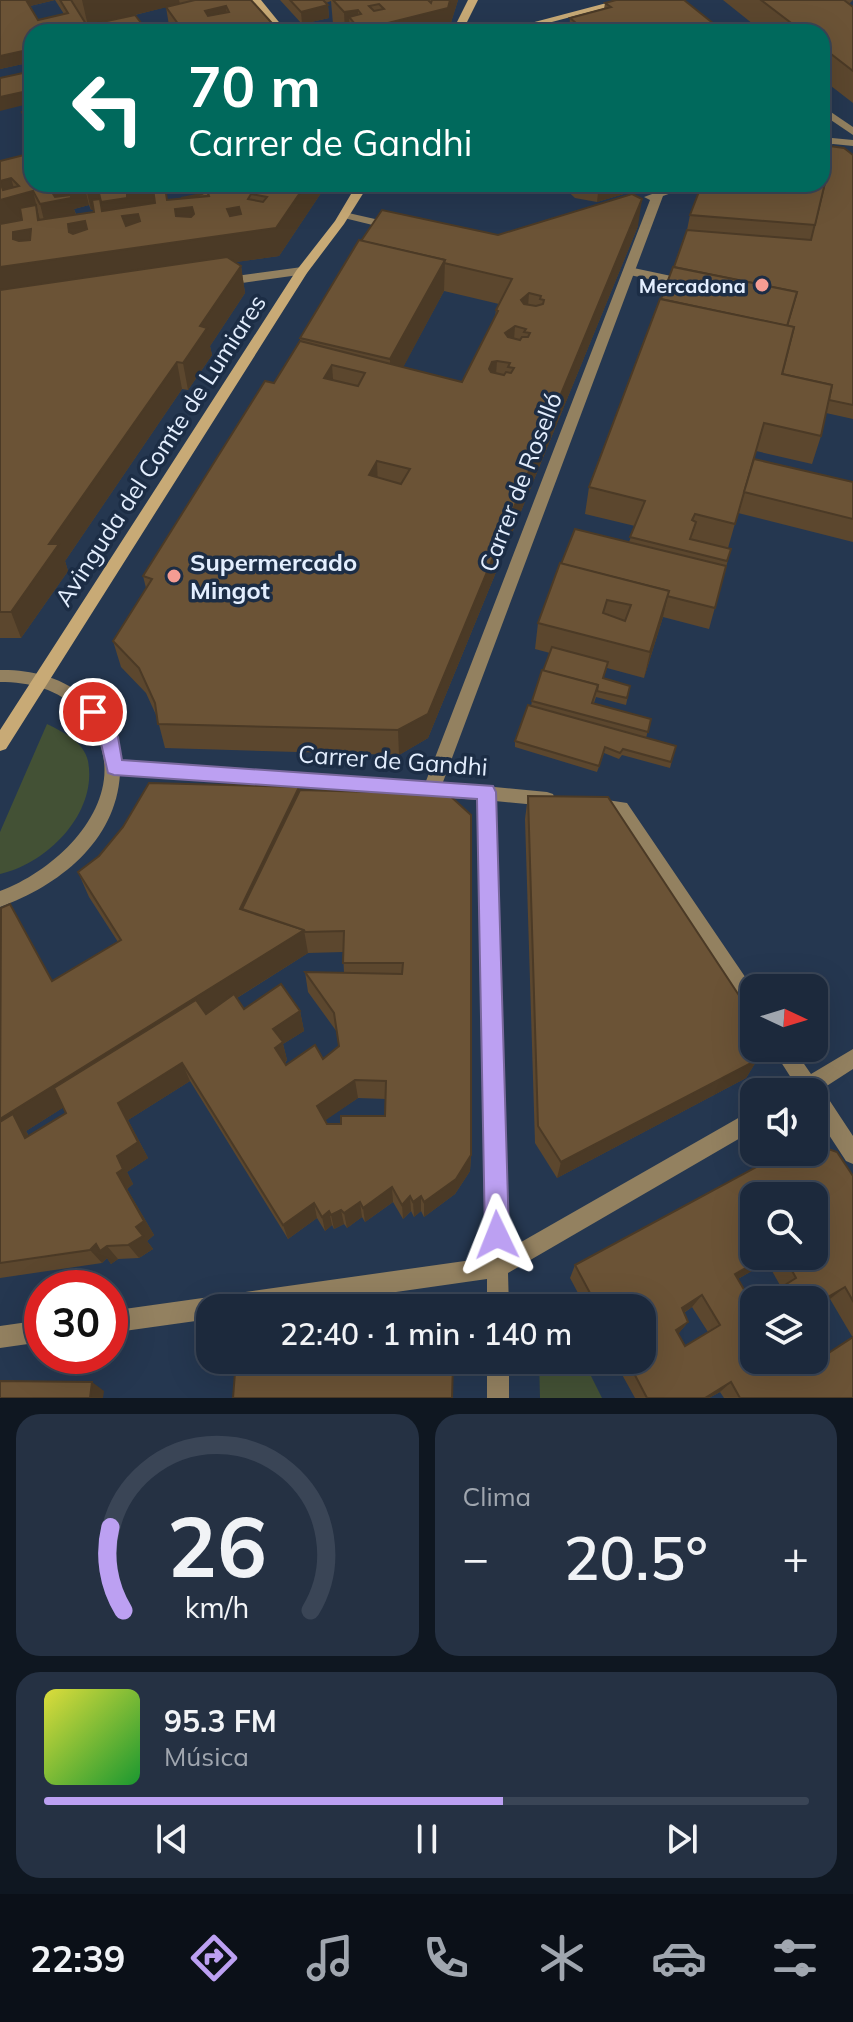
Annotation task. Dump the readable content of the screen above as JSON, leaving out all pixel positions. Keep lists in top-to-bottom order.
{
  "streets": {
    "street": ["Avinguda del Comte de Lumiares", "Carrer de Roselló", "Carrer de Gandhi"]
  },
  "crossings": [
    ["Carrer de Roselló", "Carrer de Gandhi"]
  ],
  "places": ["Mercadona", "Supermercado Mingot"],
  "north": "right",
  "page": {
    "turn": ["70 m", "Carrer de Gandhi"],
    "limit": "30",
    "trip": "22:40 · 1 min · 140 m",
    "tile": "Clima",
    "heat": ["−", "20.5°", "+"],
    "song": ["95.3 FM", "Música"],
    "tabs": "22:39",
    "gauge": ["26", "km/h"]
  }
}
